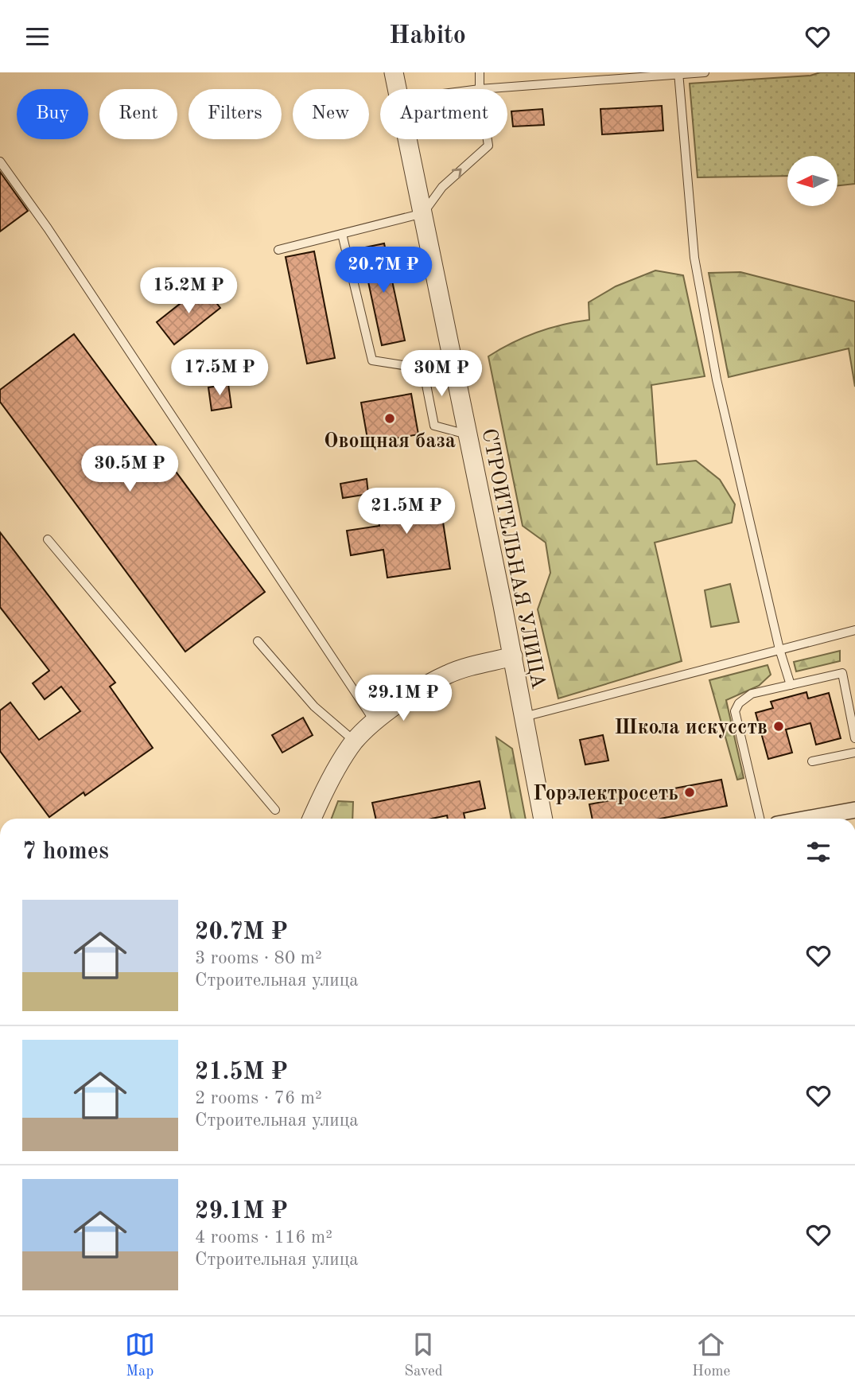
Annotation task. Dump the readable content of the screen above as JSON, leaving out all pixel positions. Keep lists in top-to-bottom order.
{
  "streets": {
    "street": ["СТРОИТЕЛЬНАЯ УЛИЦА"]
  },
  "places": ["Овощная база", "Школа искусств", "Горэлектросеть"],
  "north": "left",
  "page": {
    "header": "Habito",
    "chip": [
      "Buy",
      "Rent",
      "Filters",
      "New",
      "Apartment"
    ],
    "price": [
      "20.7M ₽",
      "15.2M ₽",
      "17.5M ₽",
      "30M ₽",
      "30.5M ₽",
      "21.5M ₽",
      "29.1M ₽"
    ],
    "heading": "7 homes",
    "list": [
      {
        "name": "20.7M ₽",
        "note": "3 rooms · 80 m² · Строительная улица"
      },
      {
        "name": "21.5M ₽",
        "note": "2 rooms · 76 m² · Строительная улица"
      },
      {
        "name": "29.1M ₽",
        "note": "4 rooms · 116 m² · Строительная улица"
      }
    ],
    "tabs": ["Map", "Saved", "Home"]
  }
}
